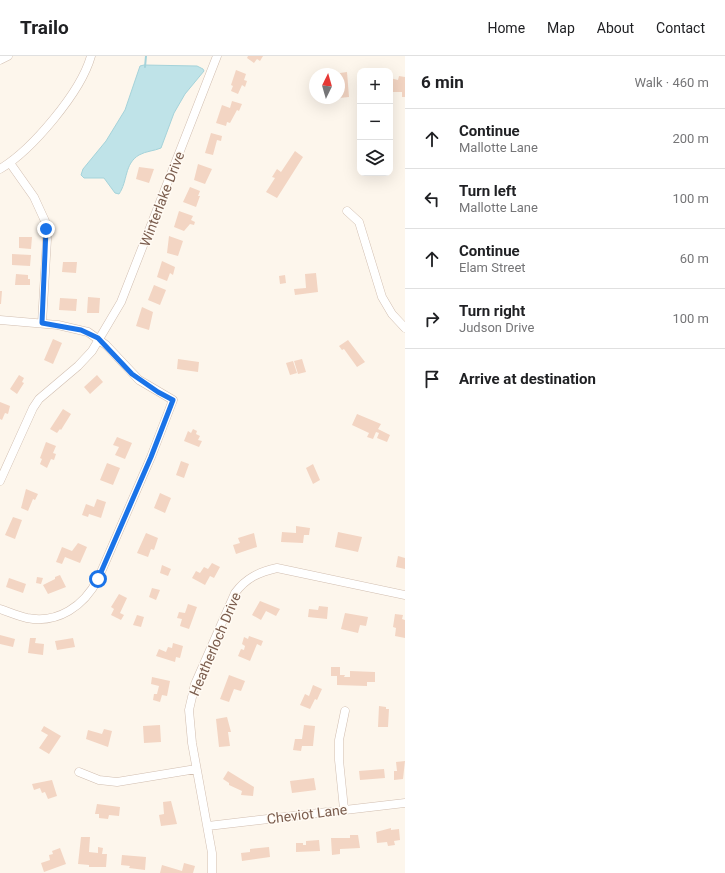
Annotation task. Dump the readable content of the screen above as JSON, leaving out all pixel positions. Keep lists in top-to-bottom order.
{
  "streets": {
    "street": ["Winterlake Drive", "Heatherloch Drive", "Cheviot Lane"]
  },
  "crossings": [
    ["Heatherloch Drive", "Cheviot Lane"]
  ],
  "north": "top",
  "page": {
    "header": "Trailo",
    "nav": [
      "Home",
      "Map",
      "About",
      "Contact"
    ],
    "heading": ["6 min", "Walk · 460 m"],
    "map_buttons": ["+", "−"],
    "list": [
      ["Continue", "Mallotte Lane", "200 m"],
      ["Turn left", "Mallotte Lane", "100 m"],
      ["Continue", "Elam Street", "60 m"],
      ["Turn right", "Judson Drive", "100 m"],
      "Arrive at destination"
    ]
  }
}
